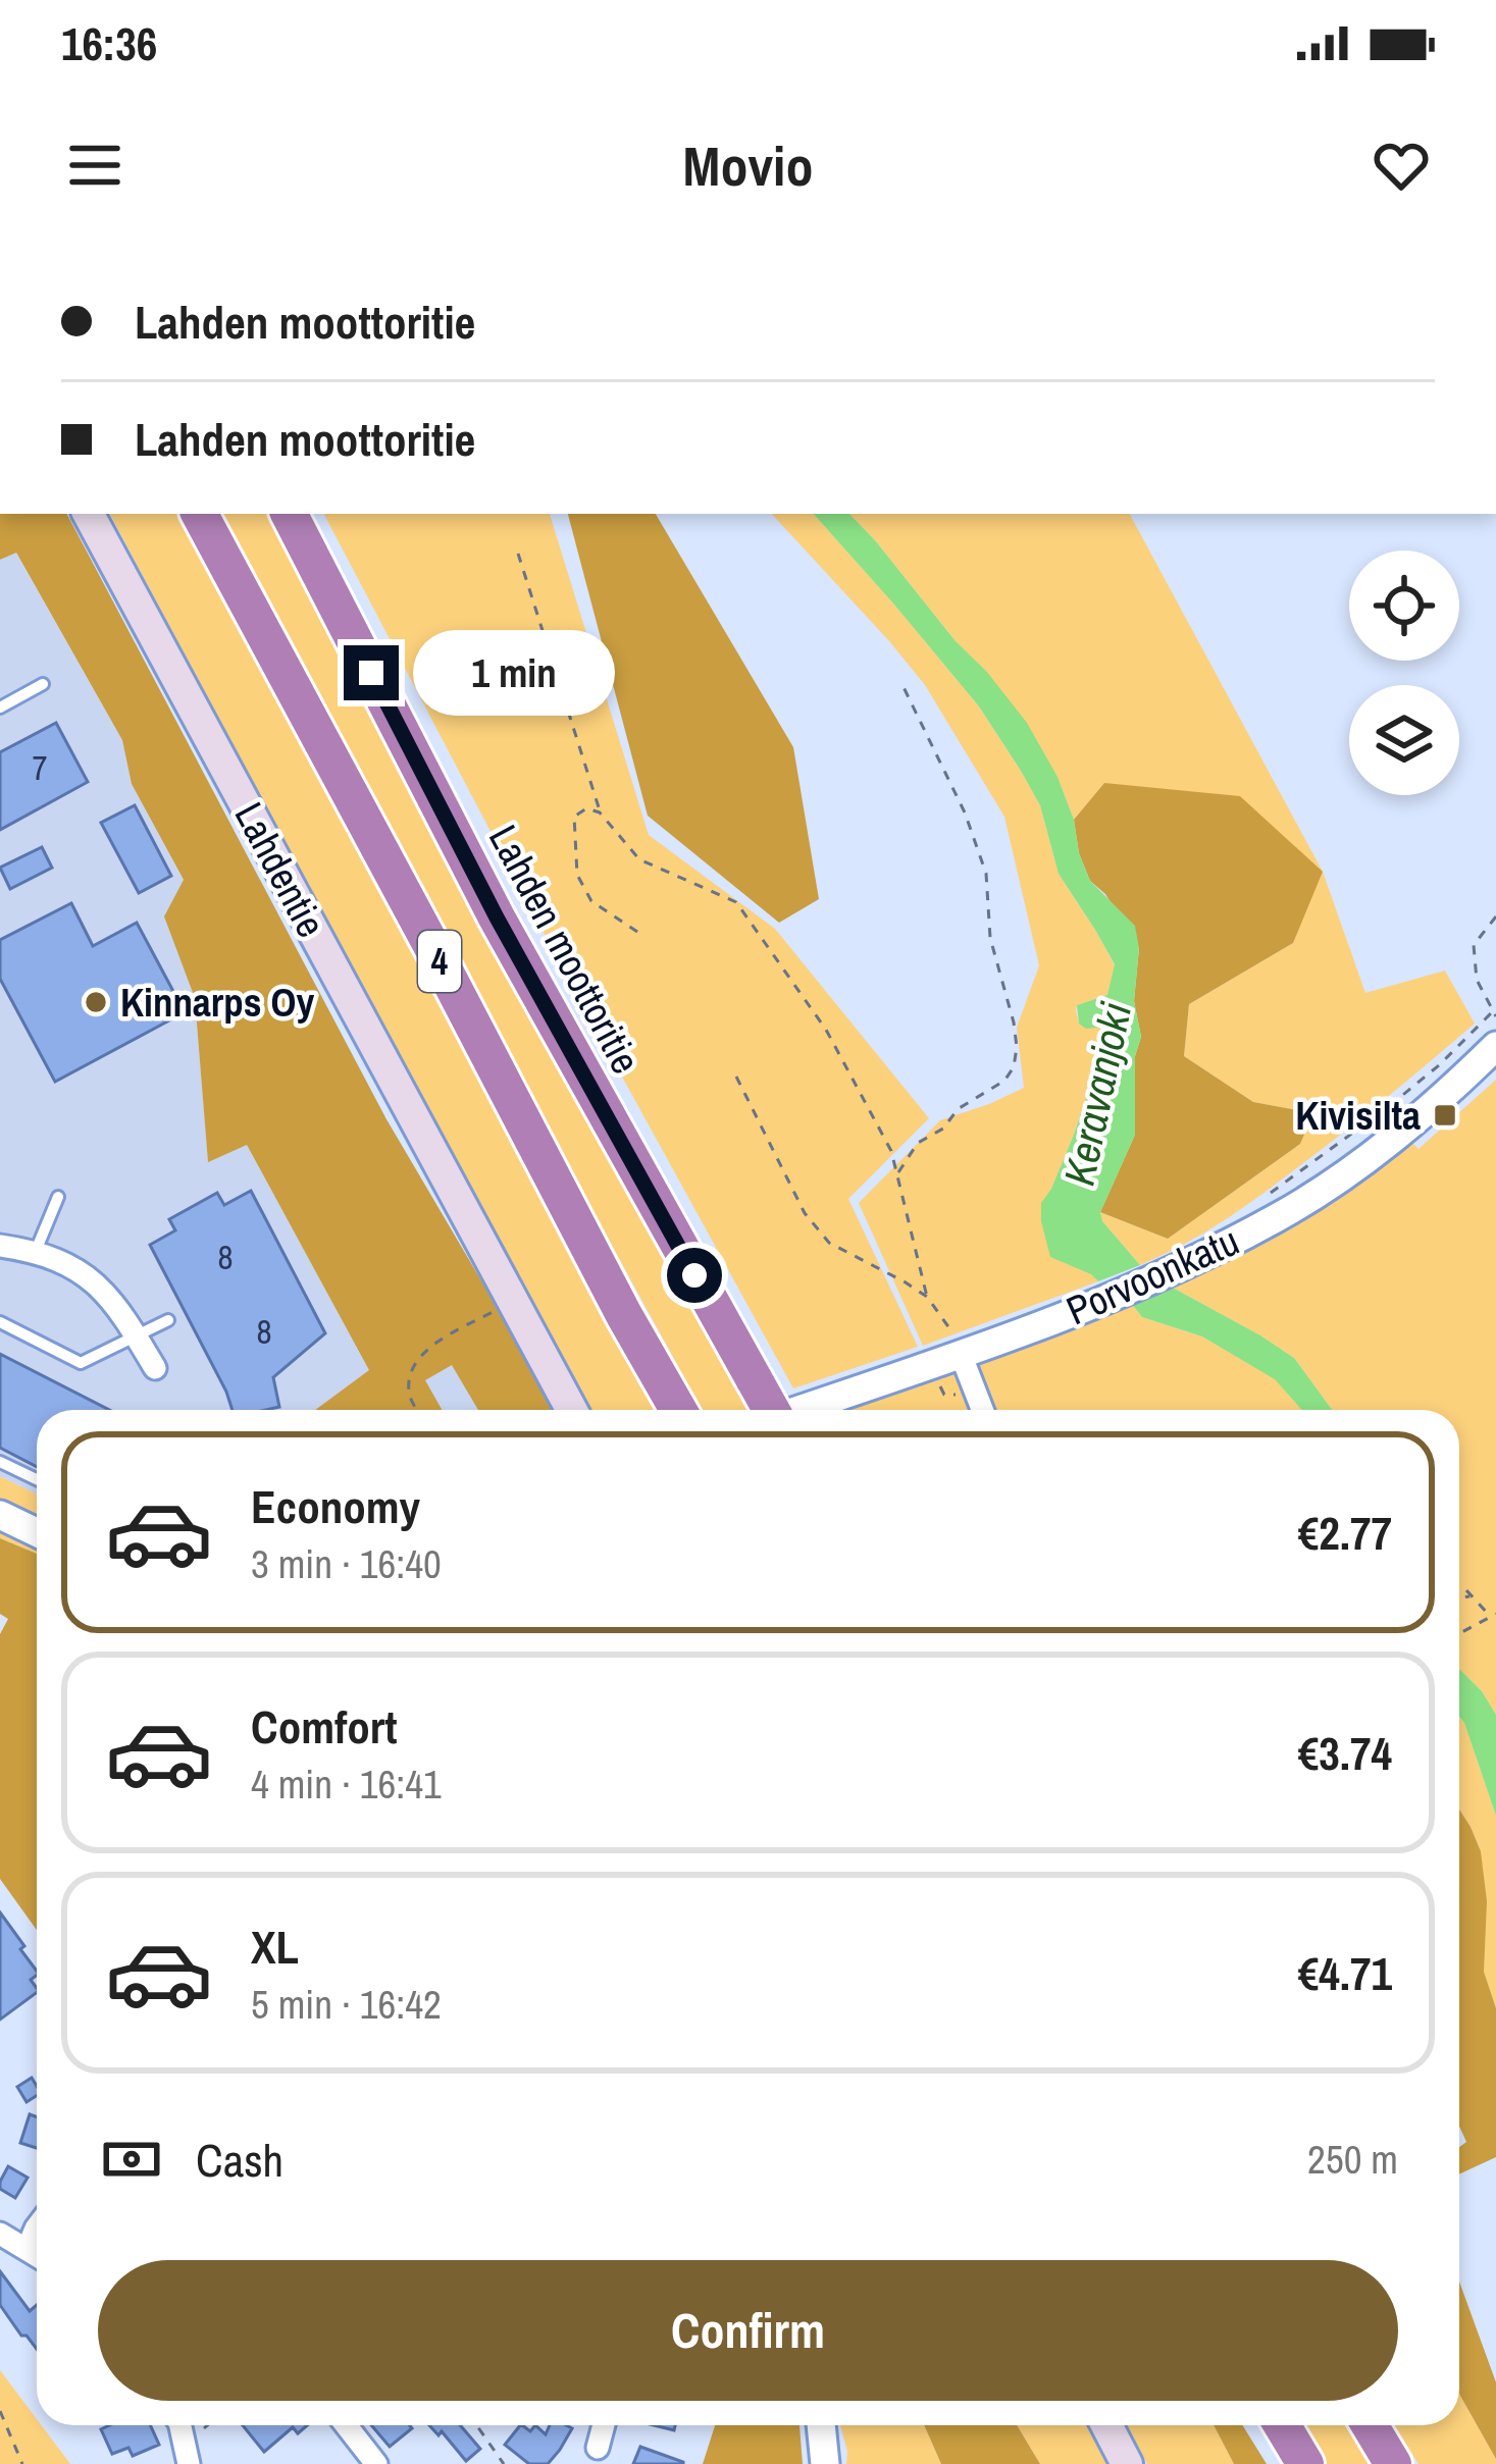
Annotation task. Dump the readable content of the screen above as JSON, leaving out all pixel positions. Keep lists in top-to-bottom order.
{
  "streets": {
    "highway": ["Lahden moottoritie", "4"],
    "main road": ["Lahdentie"],
    "street": ["Porvoonkatu"]
  },
  "water": ["Keravanjoki"],
  "places": {
    "other": ["Kinnarps Oy"],
    "transit": ["Kivisilta"]
  },
  "house_numbers": ["7", "8", "8"],
  "page": {
    "status": "16:36",
    "header": "Movio",
    "banner": ["Lahden moottoritie", "Lahden moottoritie"],
    "bubble": "1 min",
    "list": [
      {
        "name": "Economy",
        "note": "3 min · 16:40",
        "value": "€2.77"
      },
      {
        "name": "Comfort",
        "note": "4 min · 16:41",
        "value": "€3.74"
      },
      {
        "name": "XL",
        "note": "5 min · 16:42",
        "value": "€4.71"
      }
    ],
    "pay": ["Cash", "250 m"],
    "buttons": "Confirm"
  }
}
